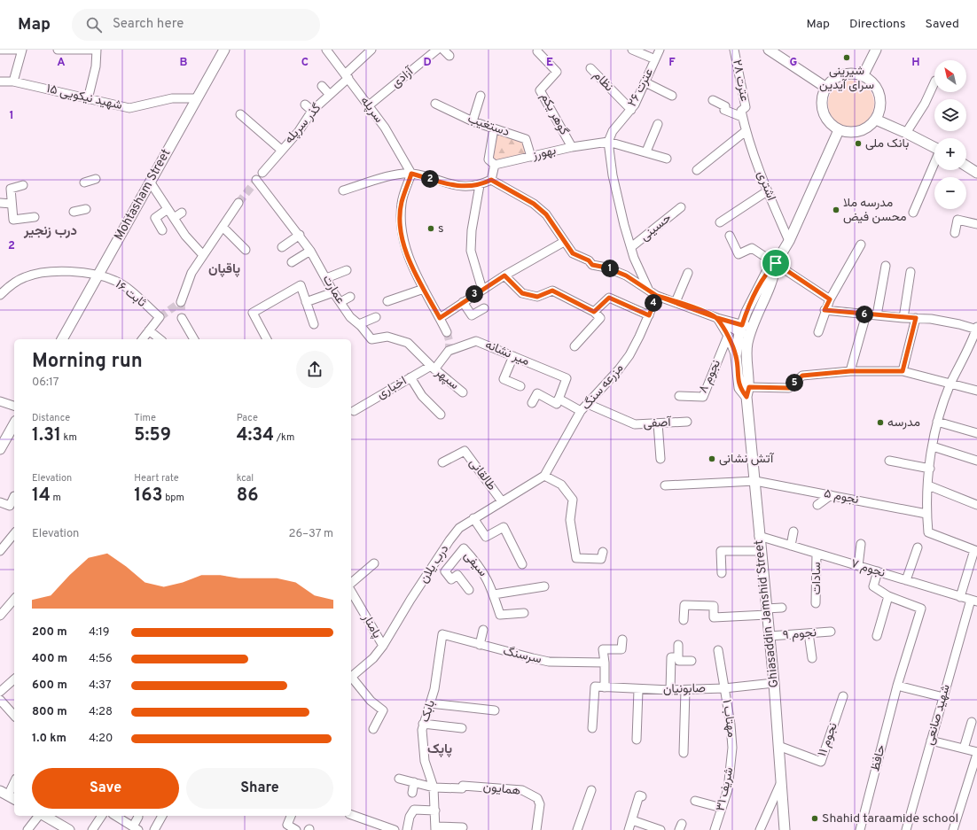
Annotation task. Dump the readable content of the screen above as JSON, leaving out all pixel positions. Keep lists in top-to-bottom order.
{
  "streets": {
    "main road": ["Mohtasham Street", "Ghiasaddin Jamshid Street"],
    "street": [
      "آزادی",
      "عترت ۲۸",
      "نظام",
      "عترت ۲۶",
      "شهید نیکویی ۱۵",
      "سرپله",
      "گوهر یکم",
      "گذر سرپله",
      "دستغیب",
      "بهورز",
      "اشتری",
      "حسینی",
      "عمارت",
      "ثابت ۱۶",
      "میر نشانه",
      "نجوم ۸",
      "سپهر",
      "مزرعه سنگ",
      "اخباری",
      "آصفی",
      "طالقانی",
      "نجوم ۵",
      "درب یلان",
      "سیفی",
      "نجوم ۷",
      "سادات",
      "پامنار",
      "نجوم ۹",
      "سرسنگ",
      "صابونیان",
      "بابک",
      "شهید صانعی",
      "مهتاب ۱",
      "نجوم ۱۱",
      "حافظ",
      "همایون",
      "شریف ۳۱"
    ]
  },
  "crossings": [
    ["آزادی", "سرپله"],
    ["عترت ۲۸", "اشتری"],
    ["نظام", "عترت ۲۶"],
    ["عترت ۲۶", "بهورز"],
    ["شهید نیکویی ۱۵", "Mohtasham Street"],
    ["سرپله", "گذر سرپله"],
    ["گوهر یکم", "بهورز"],
    ["دستغیب", "بهورز"],
    ["اشتری", "Ghiasaddin Jamshid Street"],
    ["Mohtasham Street", "ثابت ۱۶"],
    ["عمارت", "میر نشانه"],
    ["عمارت", "سپهر"],
    ["عمارت", "اخباری"],
    ["میر نشانه", "سپهر"],
    ["میر نشانه", "اخباری"],
    ["سپهر", "اخباری"],
    ["مزرعه سنگ", "آصفی"],
    ["مزرعه سنگ", "درب یلان"],
    ["طالقانی", "درب یلان"],
    ["نجوم ۵", "Ghiasaddin Jamshid Street"],
    ["درب یلان", "سیفی"],
    ["درب یلان", "پامنار"],
    ["نجوم ۷", "سادات"],
    ["نجوم ۷", "Ghiasaddin Jamshid Street"],
    ["نجوم ۷", "شهید صانعی"],
    ["Ghiasaddin Jamshid Street", "نجوم ۹"],
    ["Ghiasaddin Jamshid Street", "صابونیان"],
    ["Ghiasaddin Jamshid Street", "نجوم ۱۱"],
    ["سرسنگ", "بابک"],
    ["صابونیان", "مهتاب ۱"],
    ["بابک", "همایون"],
    ["مهتاب ۱", "شریف ۳۱"]
  ],
  "districts": ["درب زنجیر", "پاقپان", "پاپک"],
  "places": [
    "شیرینی سرای آیدین",
    "بانک ملی",
    "مدرسه ملا محسن فیض",
    "s",
    "مدرسه",
    "آتش نشانی",
    "Shahid taraamide school"
  ],
  "north": "top left",
  "page": {
    "header": "Map",
    "search": "Search here",
    "nav": ["Map", "Directions", "Saved"],
    "map_buttons": ["+", "−"],
    "pins": [
      "2",
      "1",
      "3",
      "4",
      "6",
      "5"
    ],
    "heading": ["Morning run", "06:17"],
    "stats": [
      ["Distance", "1.31 km"],
      ["Time", "5:59"],
      ["Pace", "4:34 /km"],
      ["Elevation", "14 m"],
      ["Heart rate", "163 bpm"],
      ["kcal", "86"]
    ],
    "chart": ["Elevation", "26–37 m"],
    "list": [
      {
        "name": "200 m",
        "note": "4:19"
      },
      {
        "name": "400 m",
        "note": "4:56"
      },
      {
        "name": "600 m",
        "note": "4:37"
      },
      {
        "name": "800 m",
        "note": "4:28"
      },
      {
        "name": "1.0 km",
        "note": "4:20"
      }
    ],
    "buttons": ["Save", "Share"]
  },
  "grid": {
    "columns": [
      "A",
      "B",
      "C",
      "D",
      "E",
      "F",
      "G",
      "H"
    ],
    "rows": ["1", "2"]
  }
}
